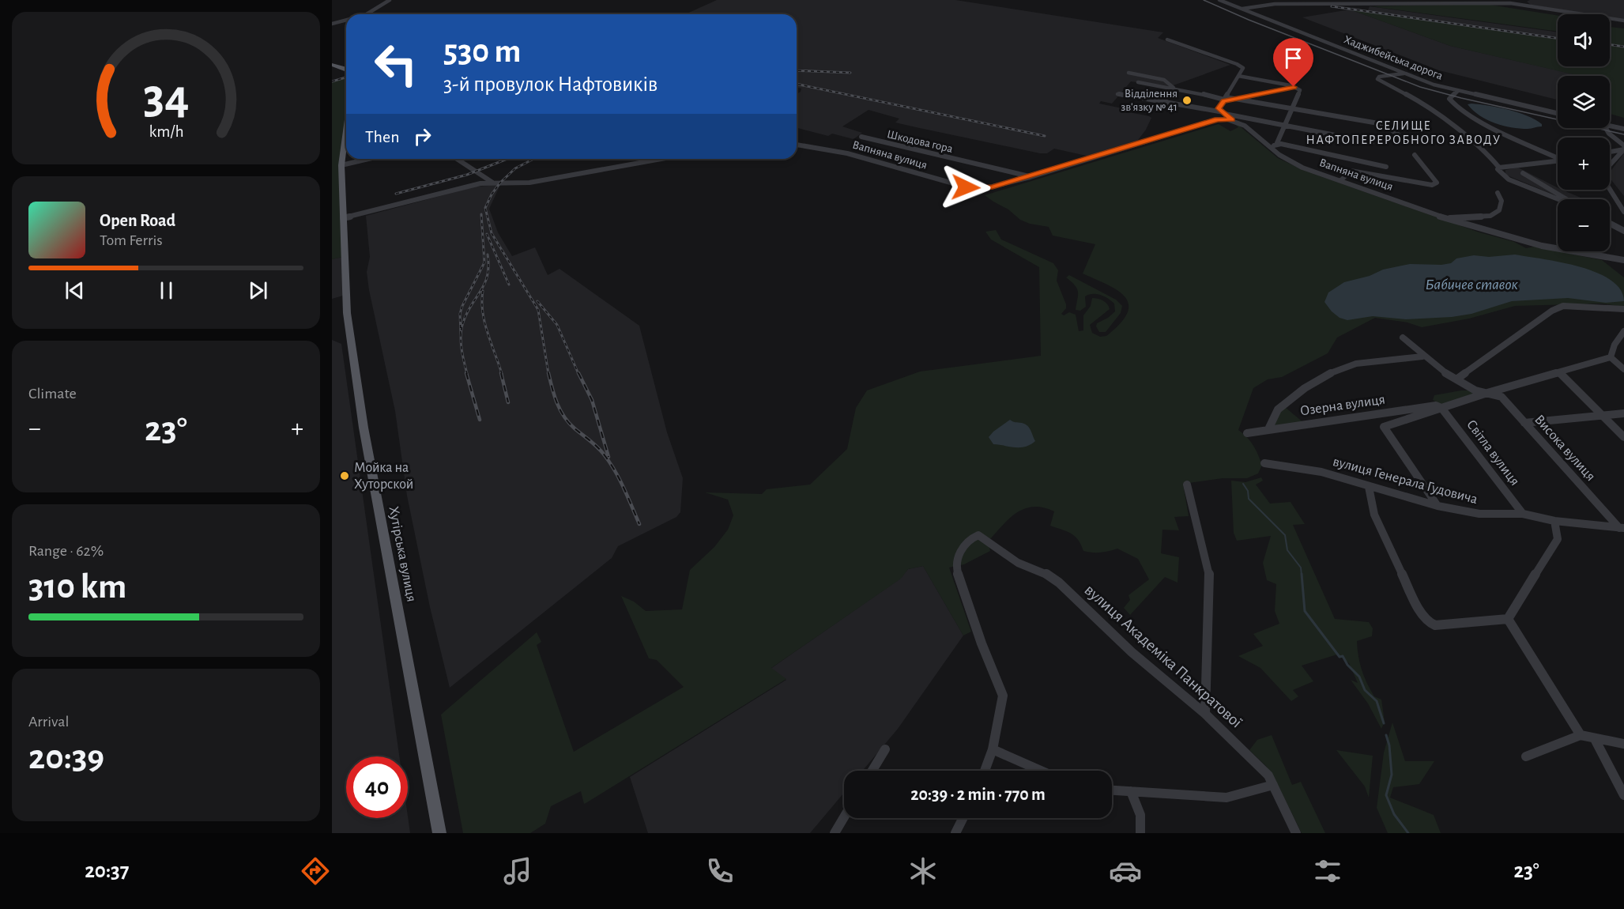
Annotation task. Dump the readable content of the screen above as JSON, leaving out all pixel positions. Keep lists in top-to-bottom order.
{
  "streets": {
    "main road": ["Хутірська вулиця"],
    "street": [
      "Хаджибейська дорога",
      "Шкодова гора",
      "Вапняна вулиця",
      "Озерна вулиця",
      "Висока вулиця",
      "Світла вулиця",
      "вулиця Генерала Гудовича",
      "вулиця Академіка Панкратової"
    ]
  },
  "crossings": [
    ["Шкодова гора", "Вапняна вулиця"],
    ["Озерна вулиця", "Світла вулиця"],
    ["Висока вулиця", "вулиця Генерала Гудовича"],
    ["Світла вулиця", "вулиця Генерала Гудовича"]
  ],
  "districts": ["СЕЛИЩЕ НАФТОПЕРЕРОБНОГО ЗАВОДУ"],
  "water": ["Бабичев ставок"],
  "places": ["Відділення зв'язку № 41", "Мойка на Хуторской"],
  "page": {
    "map_buttons": ["+", "−"],
    "turn": ["530 m", "3-й провулок Нафтовиків"],
    "then": "Then",
    "song": ["Open Road", "Tom Ferris"],
    "tile": [
      "Climate",
      ["Range · 62%", "310 km"],
      ["Arrival", "20:39"]
    ],
    "heat": ["−", "23°", "+"],
    "limit": "40",
    "trip": "20:39 · 2 min · 770 m",
    "tabs": ["20:37", "23°"],
    "gauge": ["34", "km/h"]
  }
}
